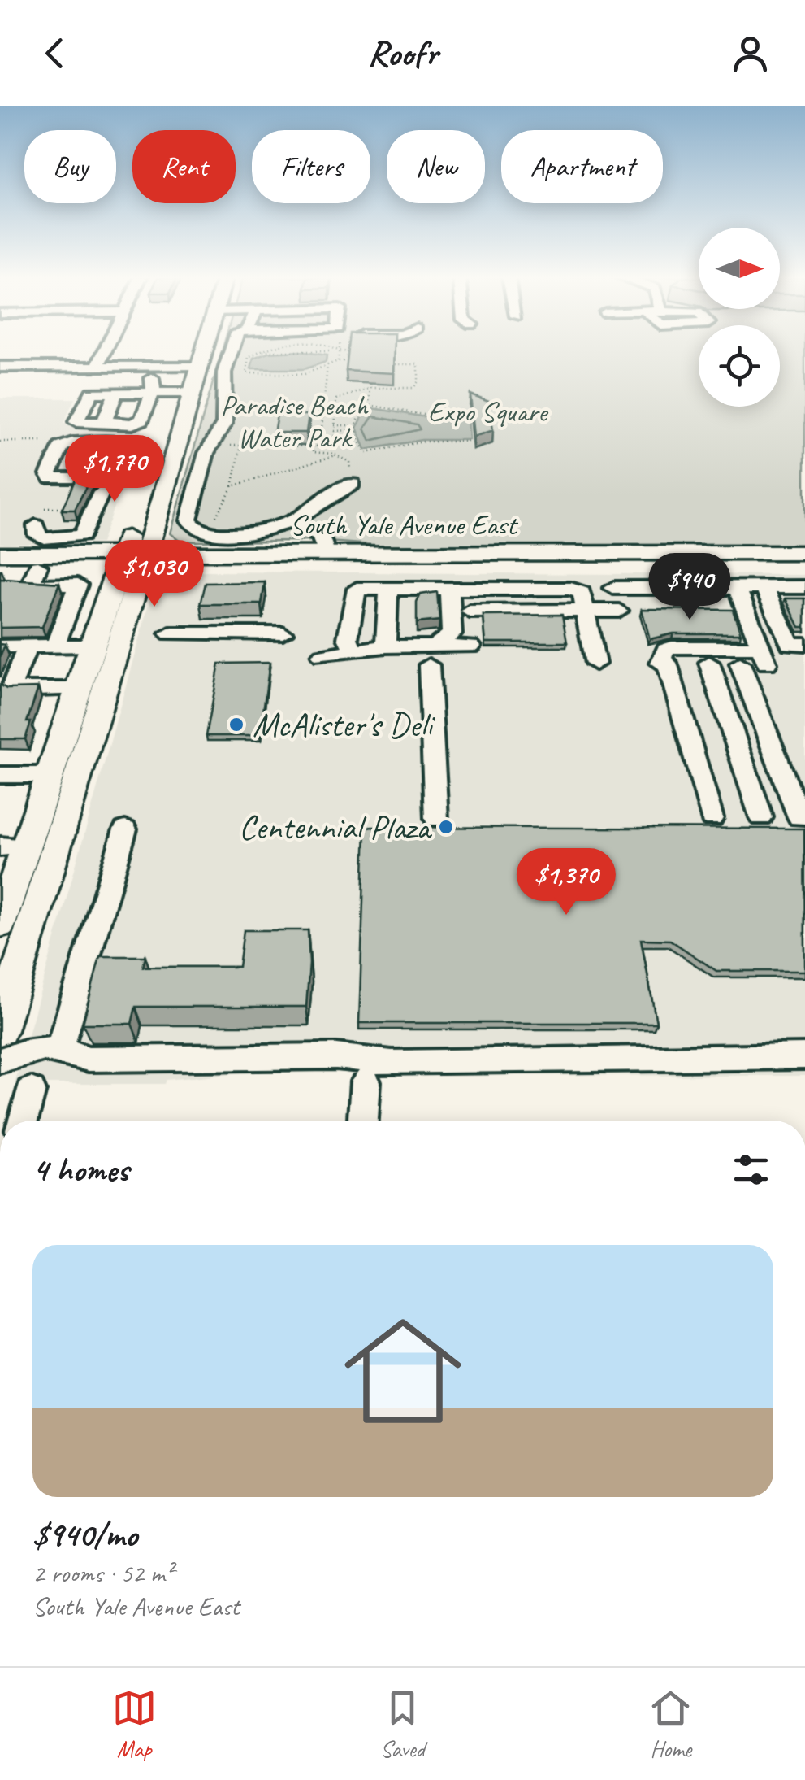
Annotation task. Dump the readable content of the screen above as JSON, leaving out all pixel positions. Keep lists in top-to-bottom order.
{
  "streets": {
    "main road": ["South Yale Avenue East"]
  },
  "parks": ["Paradise Beach Water Park", "Expo Square"],
  "places": ["McAlister's Deli", "Centennial Plaza"],
  "north": "right",
  "page": {
    "header": "Roofr",
    "chip": [
      "Buy",
      "Rent",
      "Filters",
      "New",
      "Apartment"
    ],
    "price": [
      "$1,770",
      "$1,030",
      "$940",
      "$1,370"
    ],
    "heading": "4 homes",
    "list": [
      {
        "name": "$940/mo",
        "note": "2 rooms · 52 m² · South Yale Avenue East"
      }
    ],
    "tabs": ["Map", "Saved", "Home"]
  }
}
